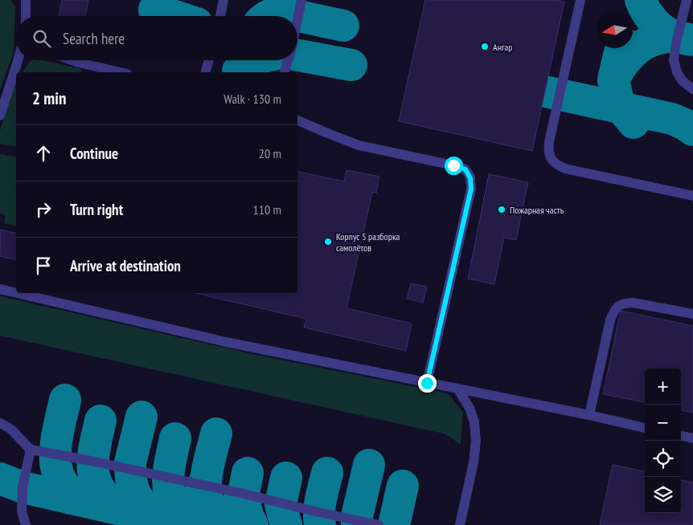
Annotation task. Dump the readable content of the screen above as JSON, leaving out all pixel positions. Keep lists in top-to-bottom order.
{
  "places": ["Ангар", "Пожарная часть", "Корпус 5 разборка самолётов"],
  "north": "left",
  "page": {
    "search": "Search here",
    "heading": ["2 min", "Walk · 130 m"],
    "list": [
      ["Continue", "20 m"],
      ["Turn right", "110 m"],
      "Arrive at destination"
    ],
    "map_buttons": ["+", "−"]
  }
}
